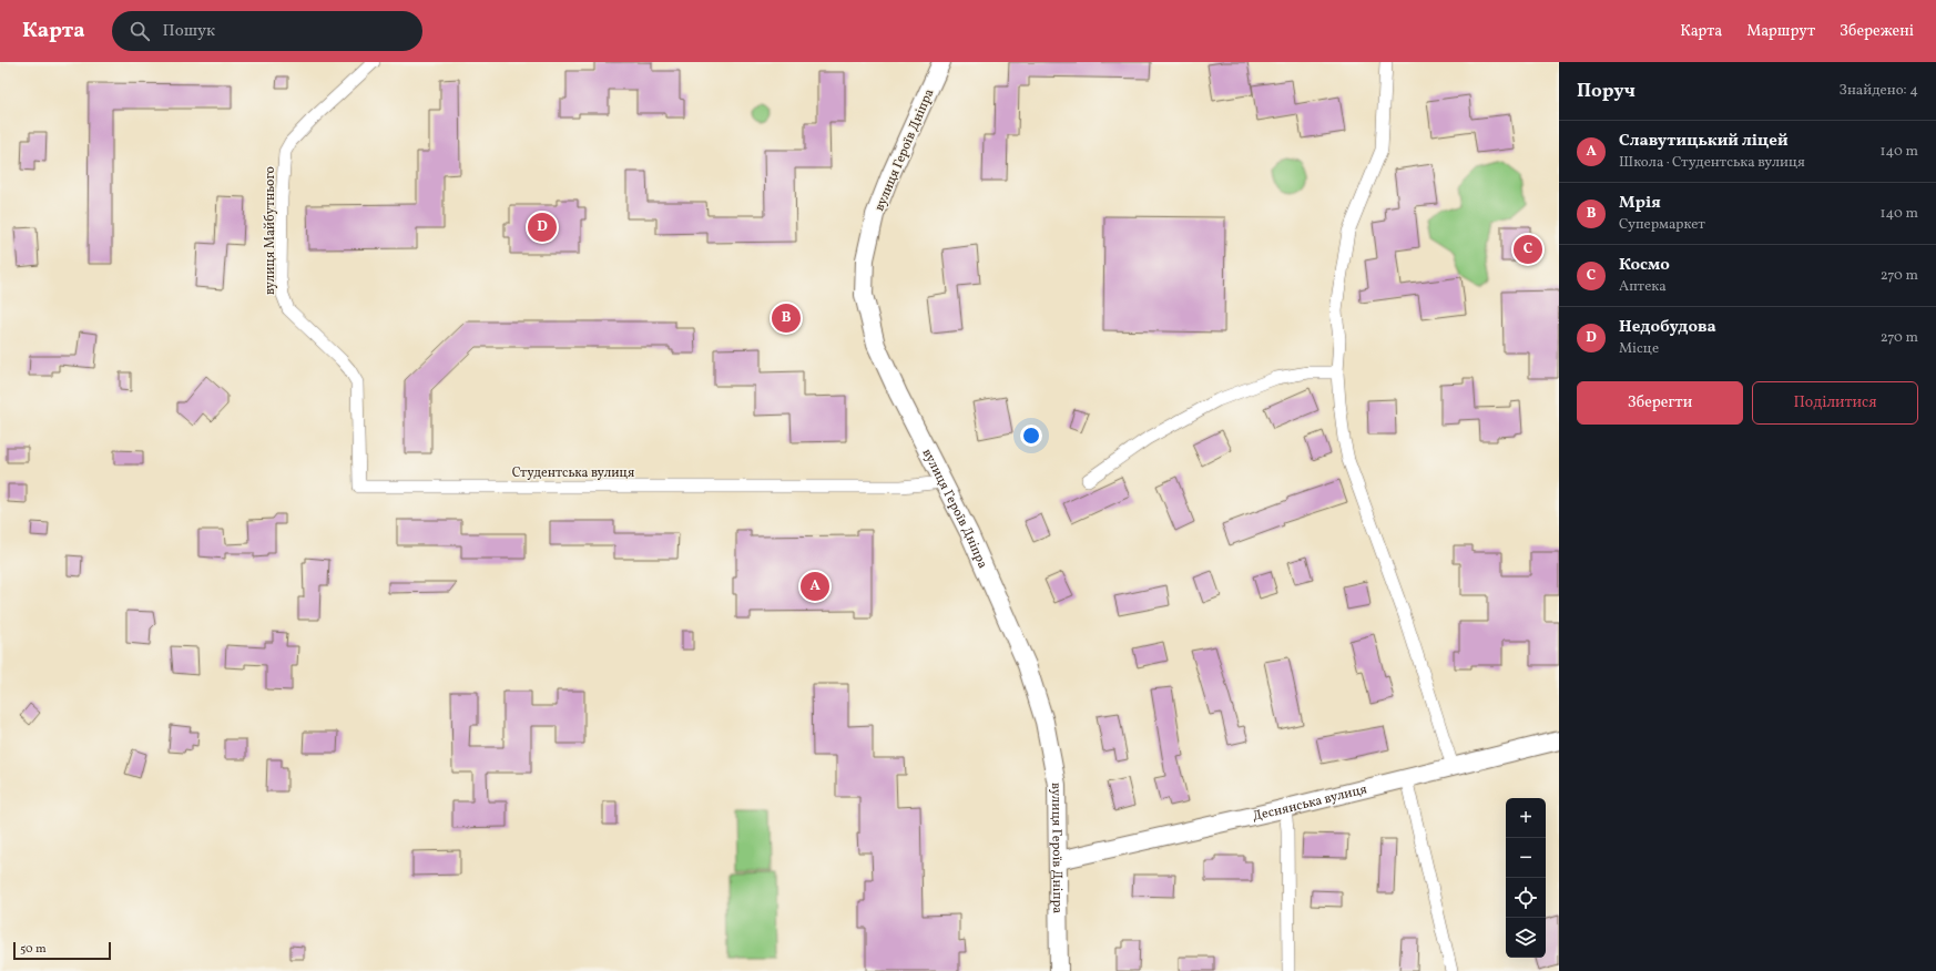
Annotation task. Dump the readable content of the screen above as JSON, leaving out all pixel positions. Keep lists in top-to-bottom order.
{
  "streets": {
    "street": [
      "вулиця Героїв Дніпра",
      "вулиця Майбутнього",
      "Студентська вулиця",
      "Деснянська вулиця"
    ]
  },
  "crossings": [
    ["вулиця Героїв Дніпра", "Студентська вулиця"],
    ["вулиця Героїв Дніпра", "Деснянська вулиця"],
    ["вулиця Майбутнього", "Студентська вулиця"]
  ],
  "scale_bar": "50 m",
  "page": {
    "header": "Карта",
    "search": "Пошук",
    "nav": ["Карта", "Маршрут", "Збережені"],
    "heading": ["Поруч", "Знайдено: 4"],
    "list": [
      {
        "mark": "A",
        "name": "Славутицький ліцей",
        "note": "Школа · Студентська вулиця",
        "value": "140 m"
      },
      {
        "mark": "B",
        "name": "Мрiя",
        "note": "Супермаркет",
        "value": "140 m"
      },
      {
        "mark": "C",
        "name": "Космо",
        "note": "Аптека",
        "value": "270 m"
      },
      {
        "mark": "D",
        "name": "Недобудова",
        "note": "Місце",
        "value": "270 m"
      }
    ],
    "pins": [
      "D",
      "C",
      "B",
      "A"
    ],
    "buttons": ["Зберегти", "Поділитися"],
    "map_buttons": ["+", "−"],
    "scale": "50 m"
  }
}
